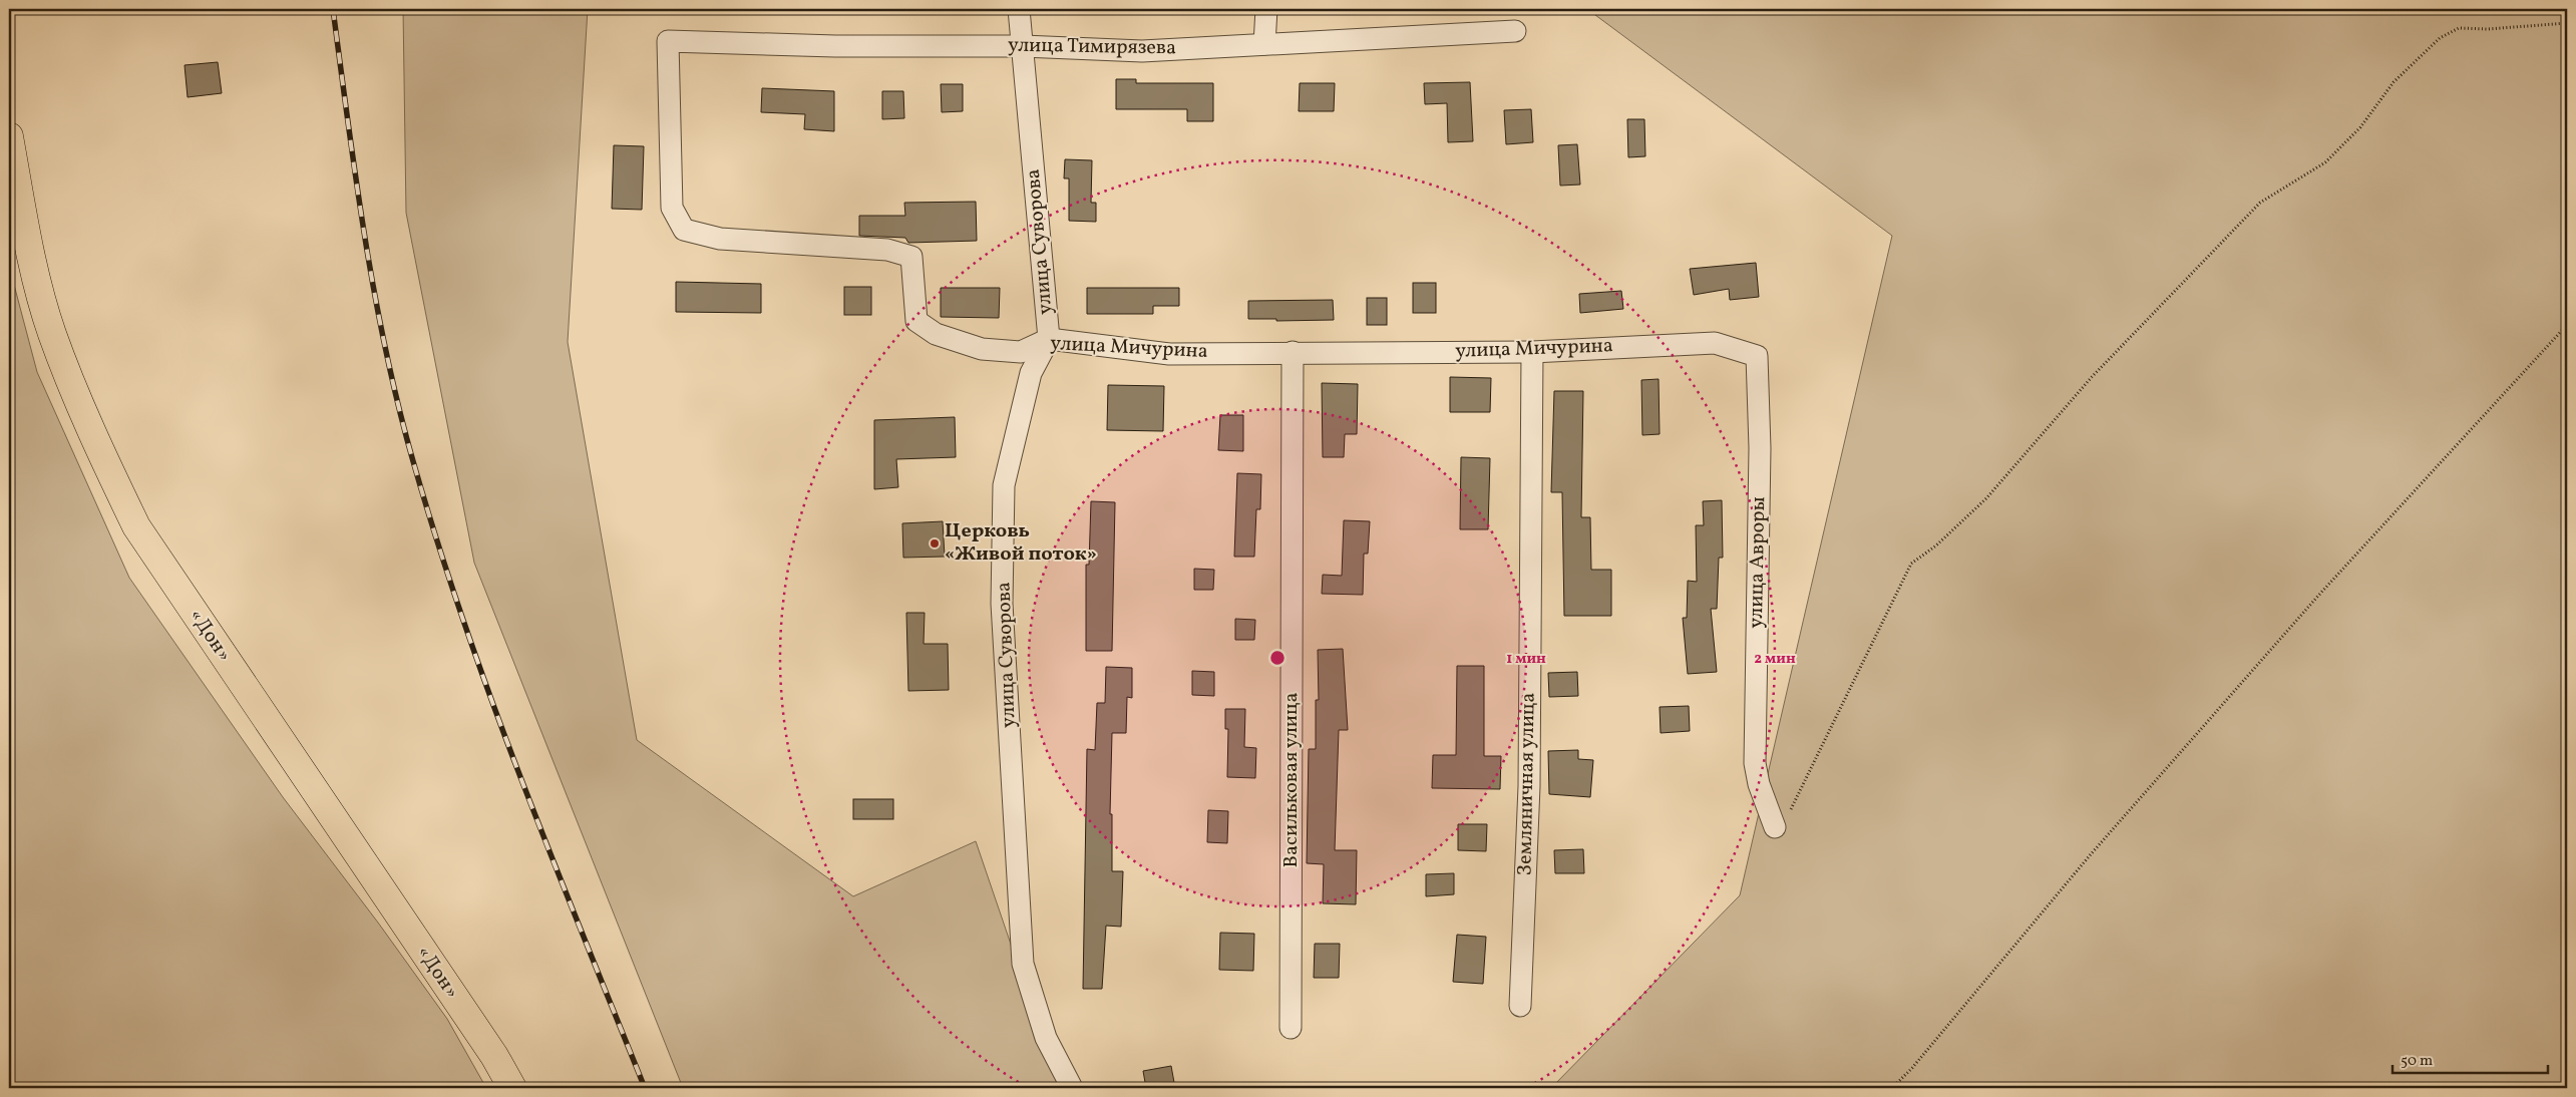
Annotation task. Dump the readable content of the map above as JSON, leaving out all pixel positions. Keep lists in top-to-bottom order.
{
  "streets": {
    "highway": ["«Дон»"],
    "street": [
      "улица Тимирязева",
      "улица Суворова",
      "улица Мичурина",
      "улица Авроры",
      "Васильковая улица",
      "Земляничная улица"
    ]
  },
  "crossings": [
    ["улица Тимирязева", "улица Суворова"],
    ["улица Тимирязева", "улица Мичурина"],
    ["улица Суворова", "улица Мичурина"],
    ["улица Мичурина", "улица Авроры"],
    ["улица Мичурина", "Васильковая улица"],
    ["улица Мичурина", "Земляничная улица"]
  ],
  "places": ["Церковь «Живой поток»"],
  "scale_bar": "50 m",
  "rings": ["1 мин", "2 мин"]
}
